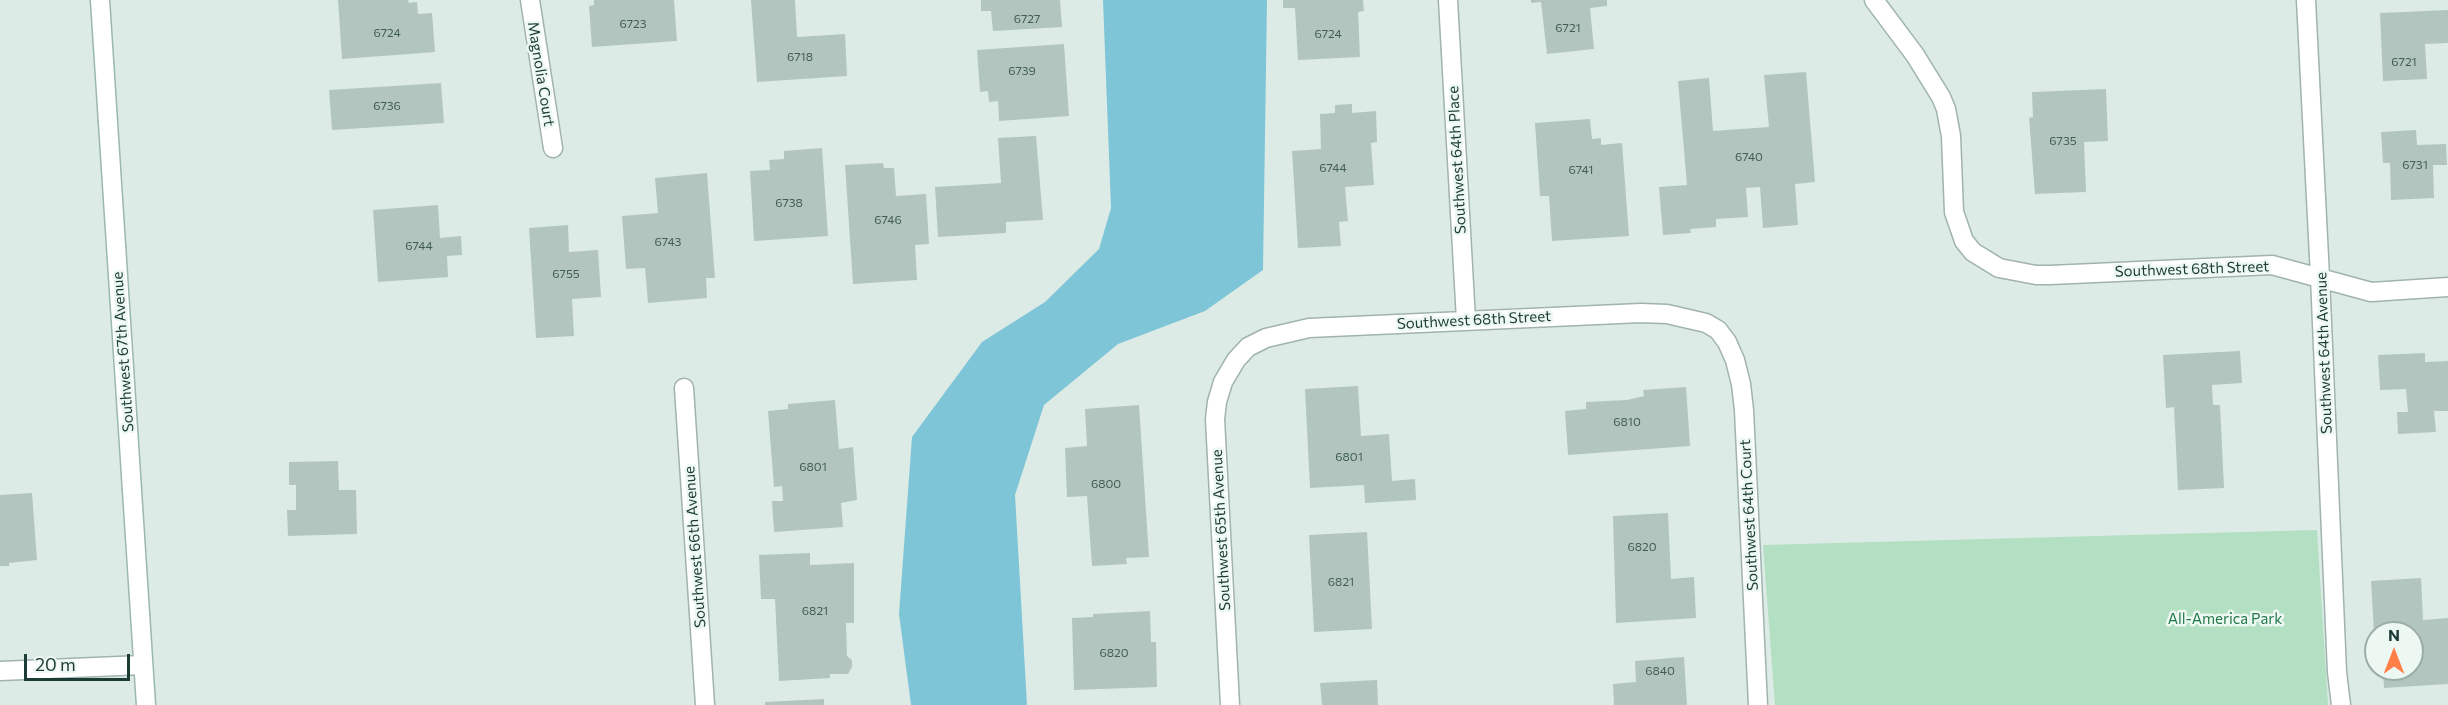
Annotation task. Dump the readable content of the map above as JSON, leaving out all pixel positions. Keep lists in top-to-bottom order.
{
  "streets": {
    "street": [
      "Magnolia Court",
      "Southwest 64th Place",
      "Southwest 68th Street",
      "Southwest 67th Avenue",
      "Southwest 64th Avenue",
      "Southwest 64th Court",
      "Southwest 65th Avenue",
      "Southwest 66th Avenue"
    ]
  },
  "crossings": [
    ["Southwest 64th Place", "Southwest 68th Street"],
    ["Southwest 68th Street", "Southwest 64th Avenue"],
    ["Southwest 68th Street", "Southwest 64th Court"],
    ["Southwest 68th Street", "Southwest 65th Avenue"]
  ],
  "parks": ["All-America Park"],
  "house_numbers": [
    "6727",
    "6723",
    "6721",
    "6724",
    "6724",
    "6718",
    "6721",
    "6739",
    "6736",
    "6735",
    "6740",
    "6731",
    "6744",
    "6741",
    "6738",
    "6746",
    "6743",
    "6744",
    "6755",
    "6810",
    "6801",
    "6801",
    "6800",
    "6820",
    "6821",
    "6821",
    "6820",
    "6840"
  ],
  "scale_bar": "20 m",
  "north": "top"
}
